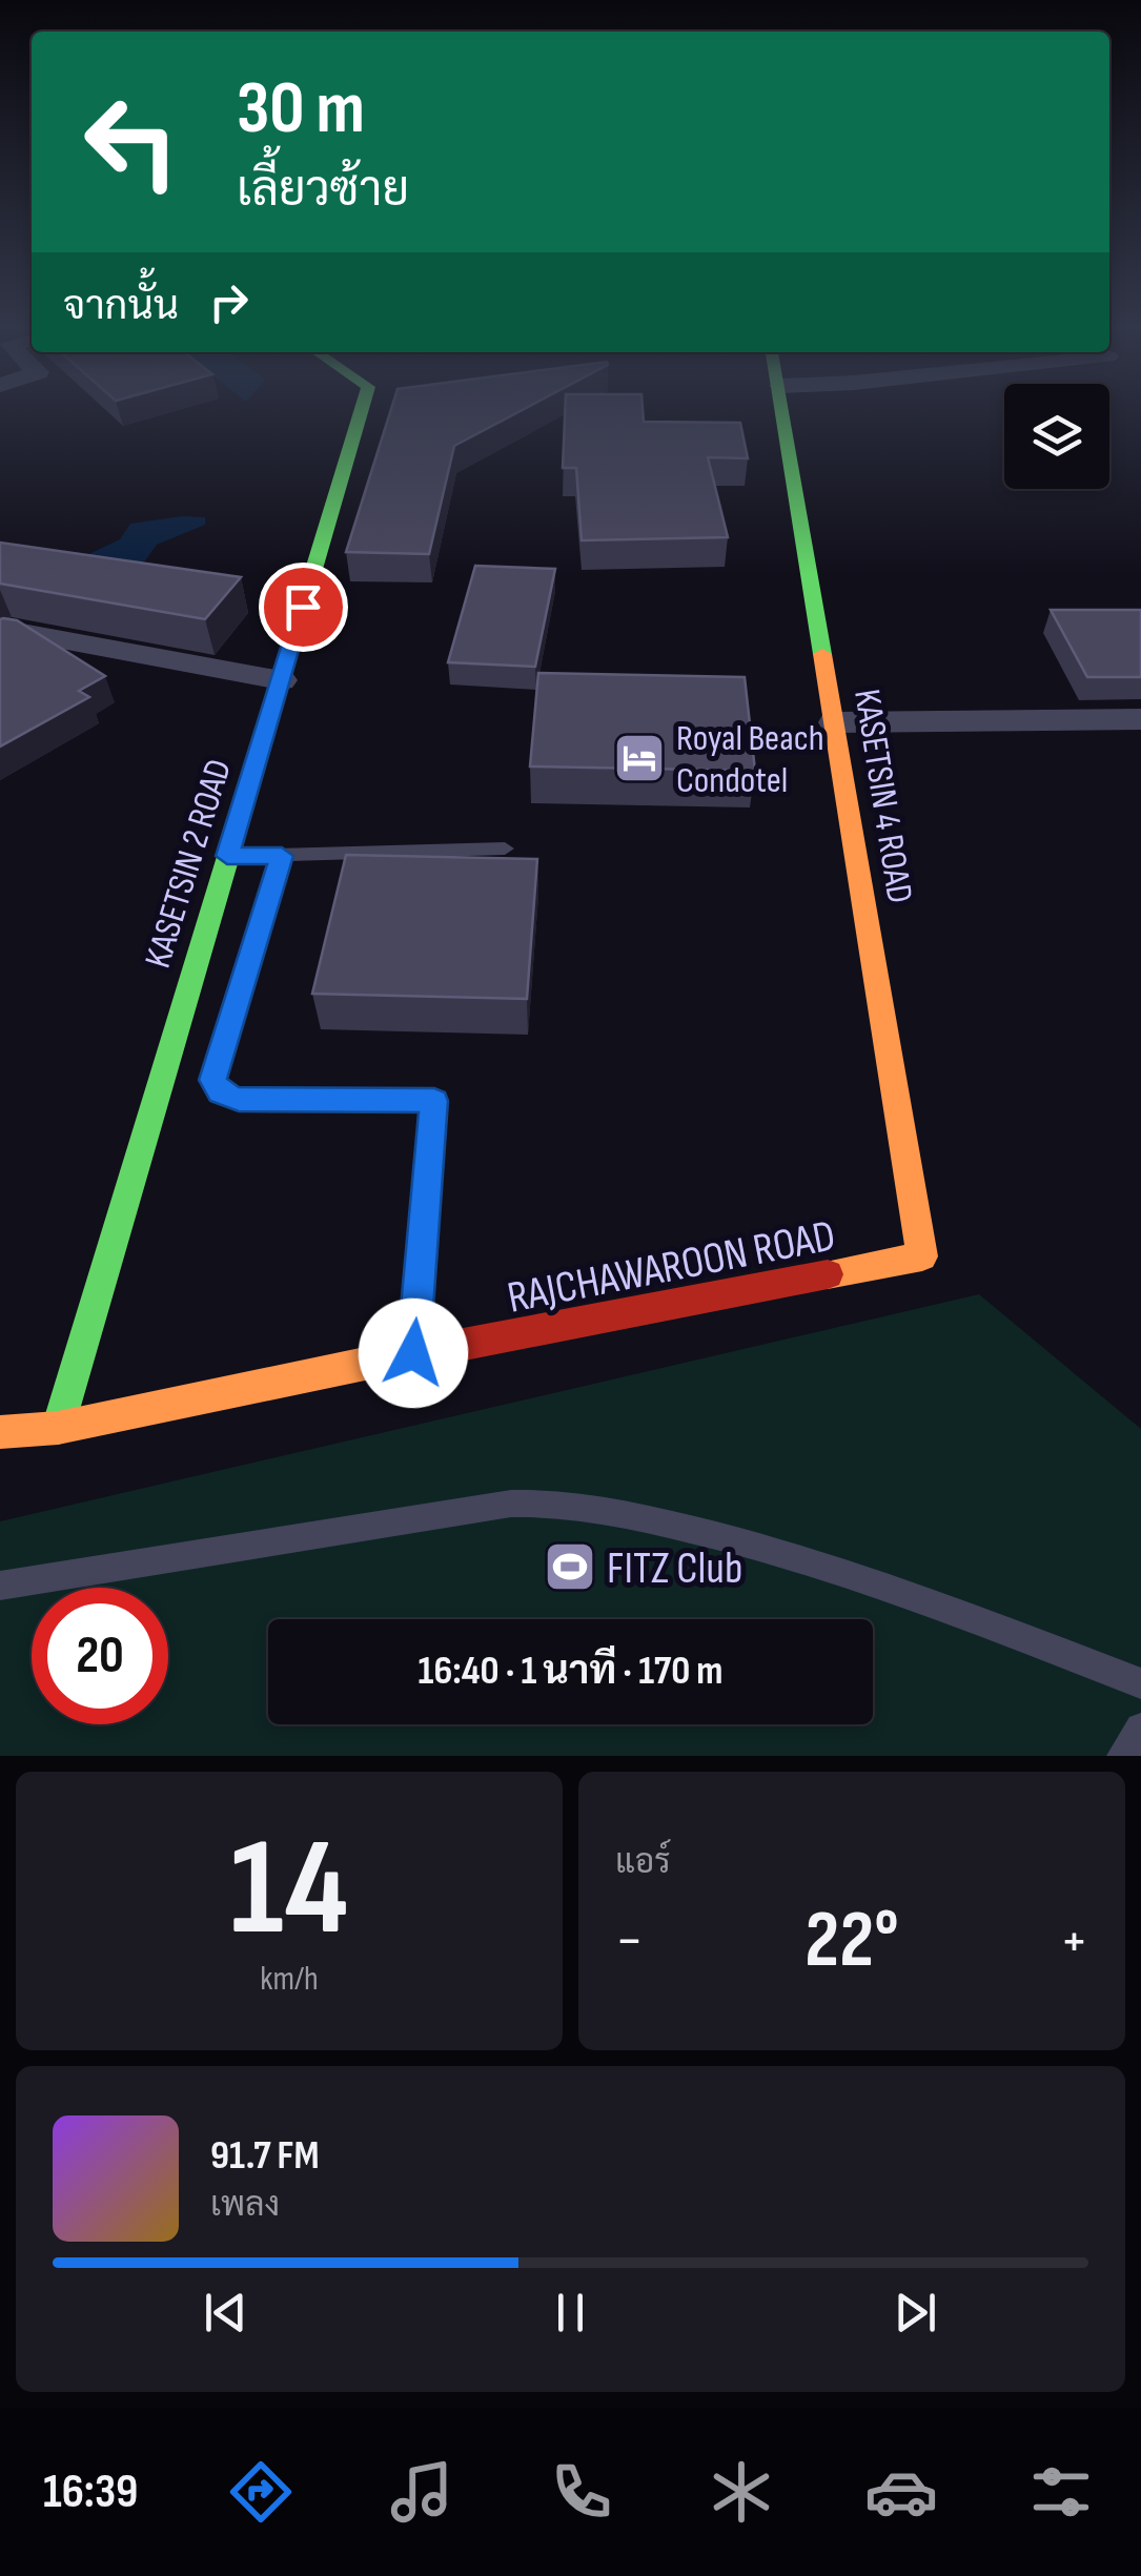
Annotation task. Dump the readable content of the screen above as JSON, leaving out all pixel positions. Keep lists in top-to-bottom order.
{
  "streets": {
    "street": ["KASETSIN 4 ROAD", "KASETSIN 2 ROAD", "RAJCHAWAROON ROAD"]
  },
  "crossings": [
    ["KASETSIN 4 ROAD", "RAJCHAWAROON ROAD"],
    ["KASETSIN 2 ROAD", "RAJCHAWAROON ROAD"]
  ],
  "places": {
    "hotel": ["Royal Beach Condotel"],
    "sports": ["FITZ Club"]
  },
  "page": {
    "turn": ["30 m", "เลี้ยวซ้าย"],
    "then": "จากนั้น",
    "limit": "20",
    "trip": "16:40 · 1 นาที · 170 m",
    "tile": [
      ["14", "km/h"],
      "แอร์"
    ],
    "heat": ["−", "22°", "+"],
    "song": ["91.7 FM", "เพลง"],
    "tabs": "16:39"
  }
}
